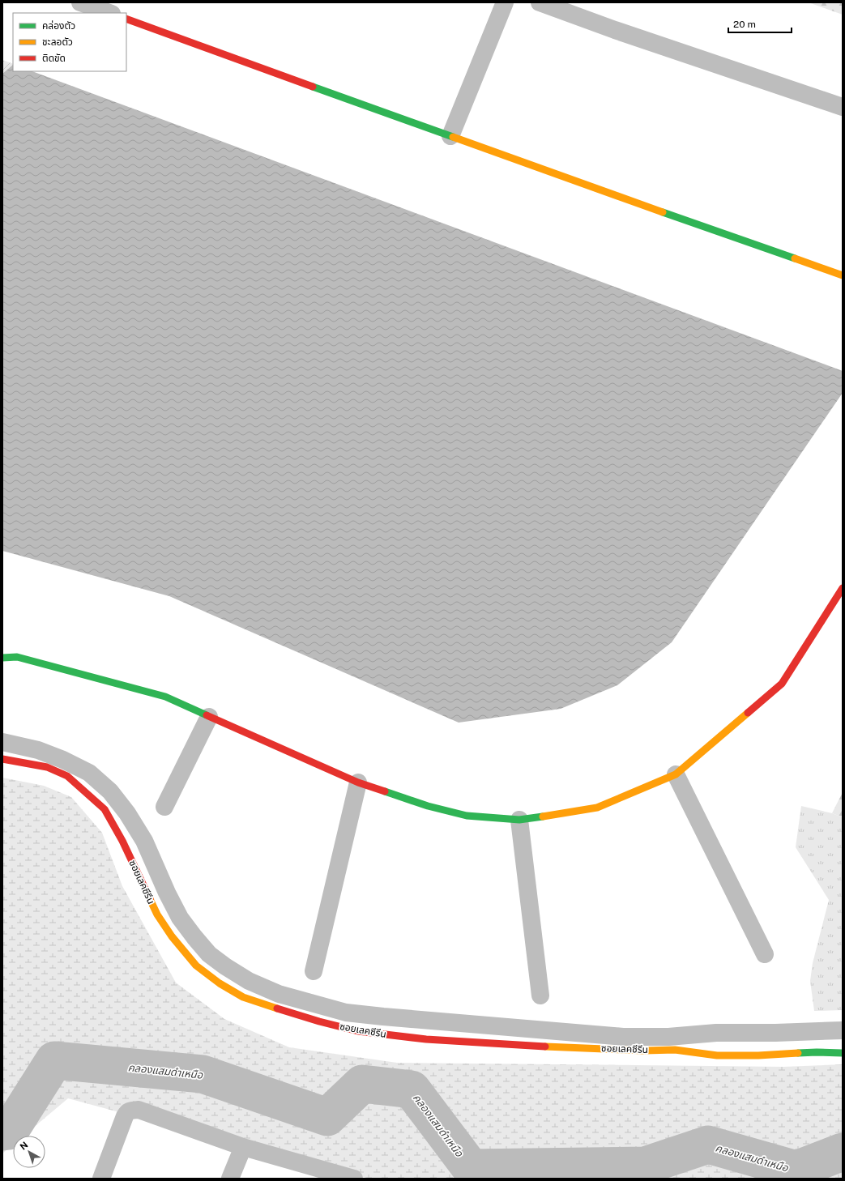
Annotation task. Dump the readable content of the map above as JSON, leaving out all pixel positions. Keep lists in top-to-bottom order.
{
  "streets": {
    "street": ["ซอยเลคซีรีน"]
  },
  "water": ["คลองแสมดำเหนือ"],
  "legend": ["คล่องตัว", "ชะลอตัว", "ติดขัด"],
  "scale_bar": "20 m",
  "north": "top left"
}
